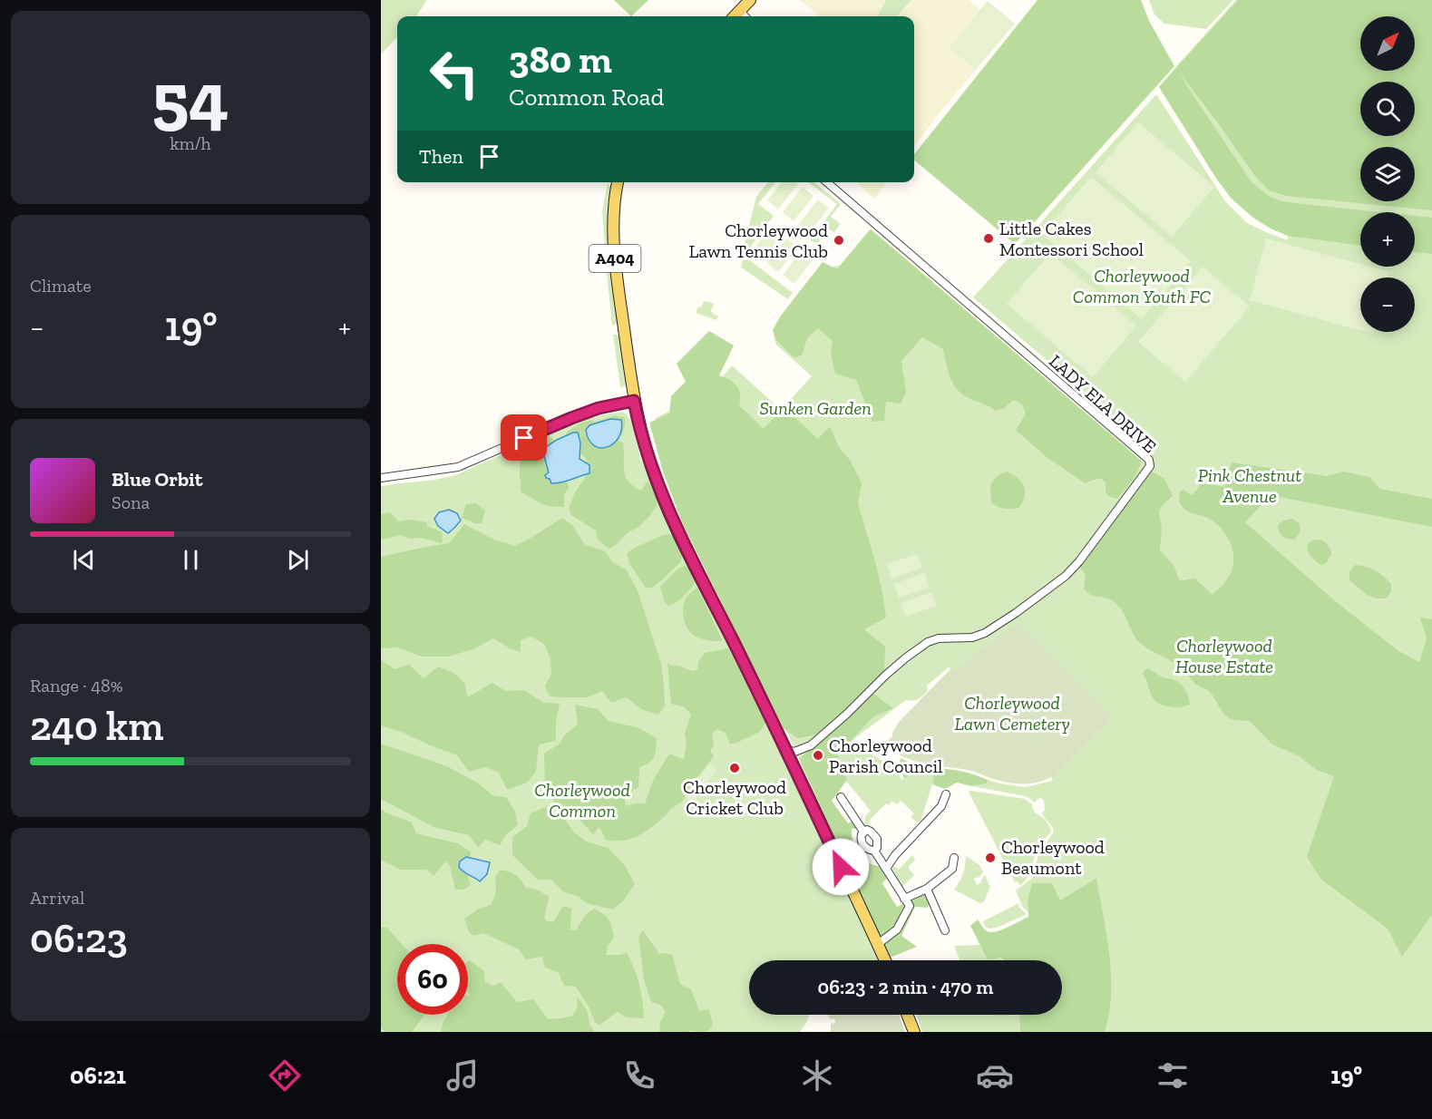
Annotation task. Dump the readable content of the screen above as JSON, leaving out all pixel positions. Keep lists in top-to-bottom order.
{
  "streets": {
    "main road": ["A404"],
    "street": ["LADY ELA DRIVE"]
  },
  "crossings": [
    ["A404", "LADY ELA DRIVE"]
  ],
  "parks": [
    "Chorleywood Common Youth FC",
    "Sunken Garden",
    "Pink Chestnut Avenue",
    "Chorleywood House Estate",
    "Chorleywood Lawn Cemetery",
    "Chorleywood Common"
  ],
  "places": [
    "Little Cakes Montessori School",
    "Chorleywood Lawn Tennis Club",
    "Chorleywood Parish Council",
    "Chorleywood Cricket Club",
    "Chorleywood Beaumont"
  ],
  "north": "top right",
  "page": {
    "tile": [
      ["54", "km/h"],
      "Climate",
      ["Range · 48%", "240 km"],
      ["Arrival", "06:23"]
    ],
    "map_buttons": ["+", "−"],
    "turn": ["380 m", "Common Road"],
    "then": "Then",
    "heat": ["−", "19°", "+"],
    "song": ["Blue Orbit", "Sona"],
    "limit": "60",
    "trip": "06:23 · 2 min · 470 m",
    "tabs": ["06:21", "19°"]
  }
}
